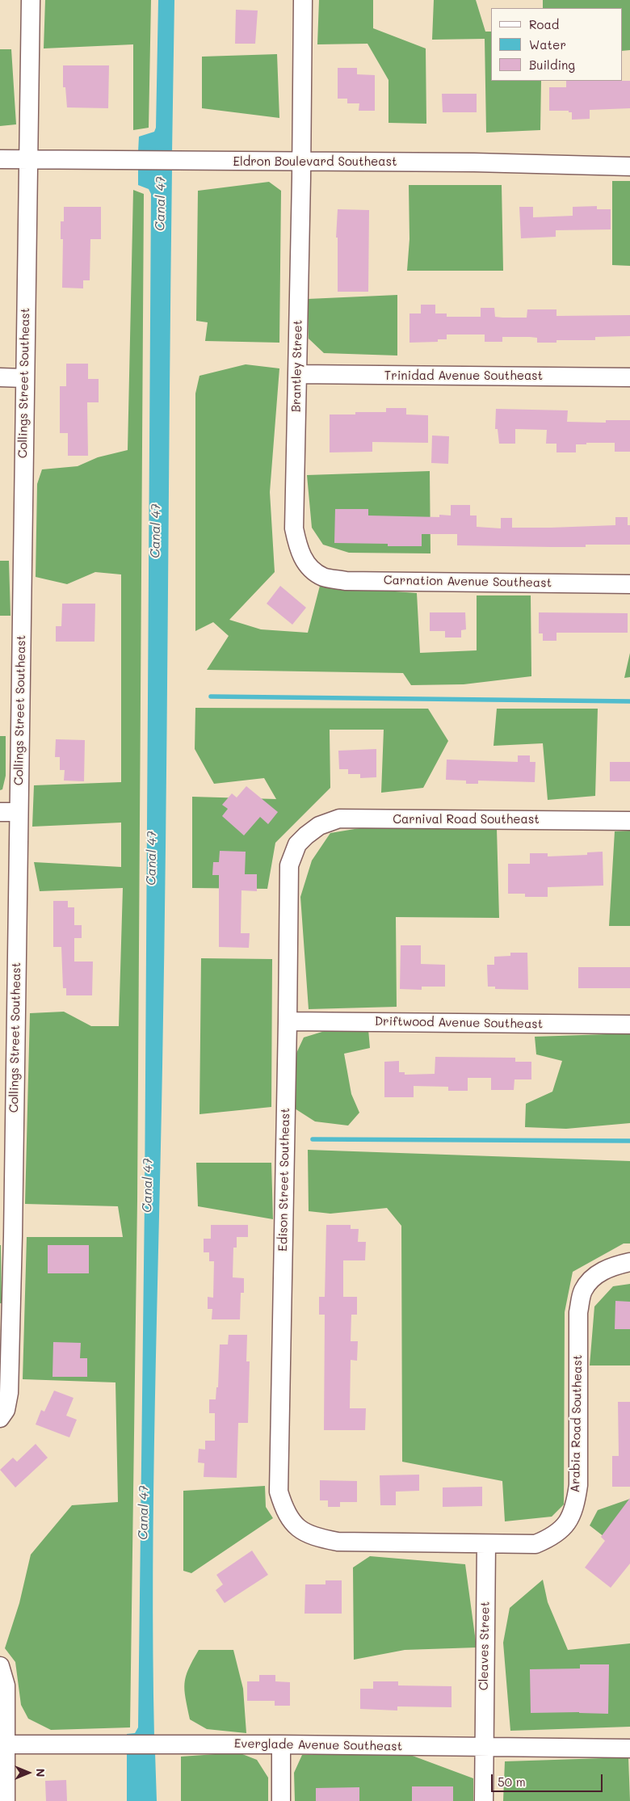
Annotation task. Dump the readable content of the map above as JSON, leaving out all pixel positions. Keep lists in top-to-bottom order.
{
  "streets": {
    "street": [
      "Eldron Boulevard Southeast",
      "Brantley Street",
      "Trinidad Avenue Southeast",
      "Collings Street Southeast",
      "Carnation Avenue Southeast",
      "Carnival Road Southeast",
      "Driftwood Avenue Southeast",
      "Edison Street Southeast",
      "Arabia Road Southeast",
      "Cleaves Street",
      "Everglade Avenue Southeast"
    ]
  },
  "crossings": [
    ["Eldron Boulevard Southeast", "Brantley Street"],
    ["Eldron Boulevard Southeast", "Collings Street Southeast"],
    ["Brantley Street", "Trinidad Avenue Southeast"],
    ["Brantley Street", "Carnation Avenue Southeast"],
    ["Carnival Road Southeast", "Edison Street Southeast"],
    ["Driftwood Avenue Southeast", "Edison Street Southeast"],
    ["Edison Street Southeast", "Arabia Road Southeast"],
    ["Arabia Road Southeast", "Cleaves Street"],
    ["Cleaves Street", "Everglade Avenue Southeast"]
  ],
  "water": ["Canal 47"],
  "legend": ["Road", "Water", "Building"],
  "scale_bar": "50 m",
  "north": "right"
}
